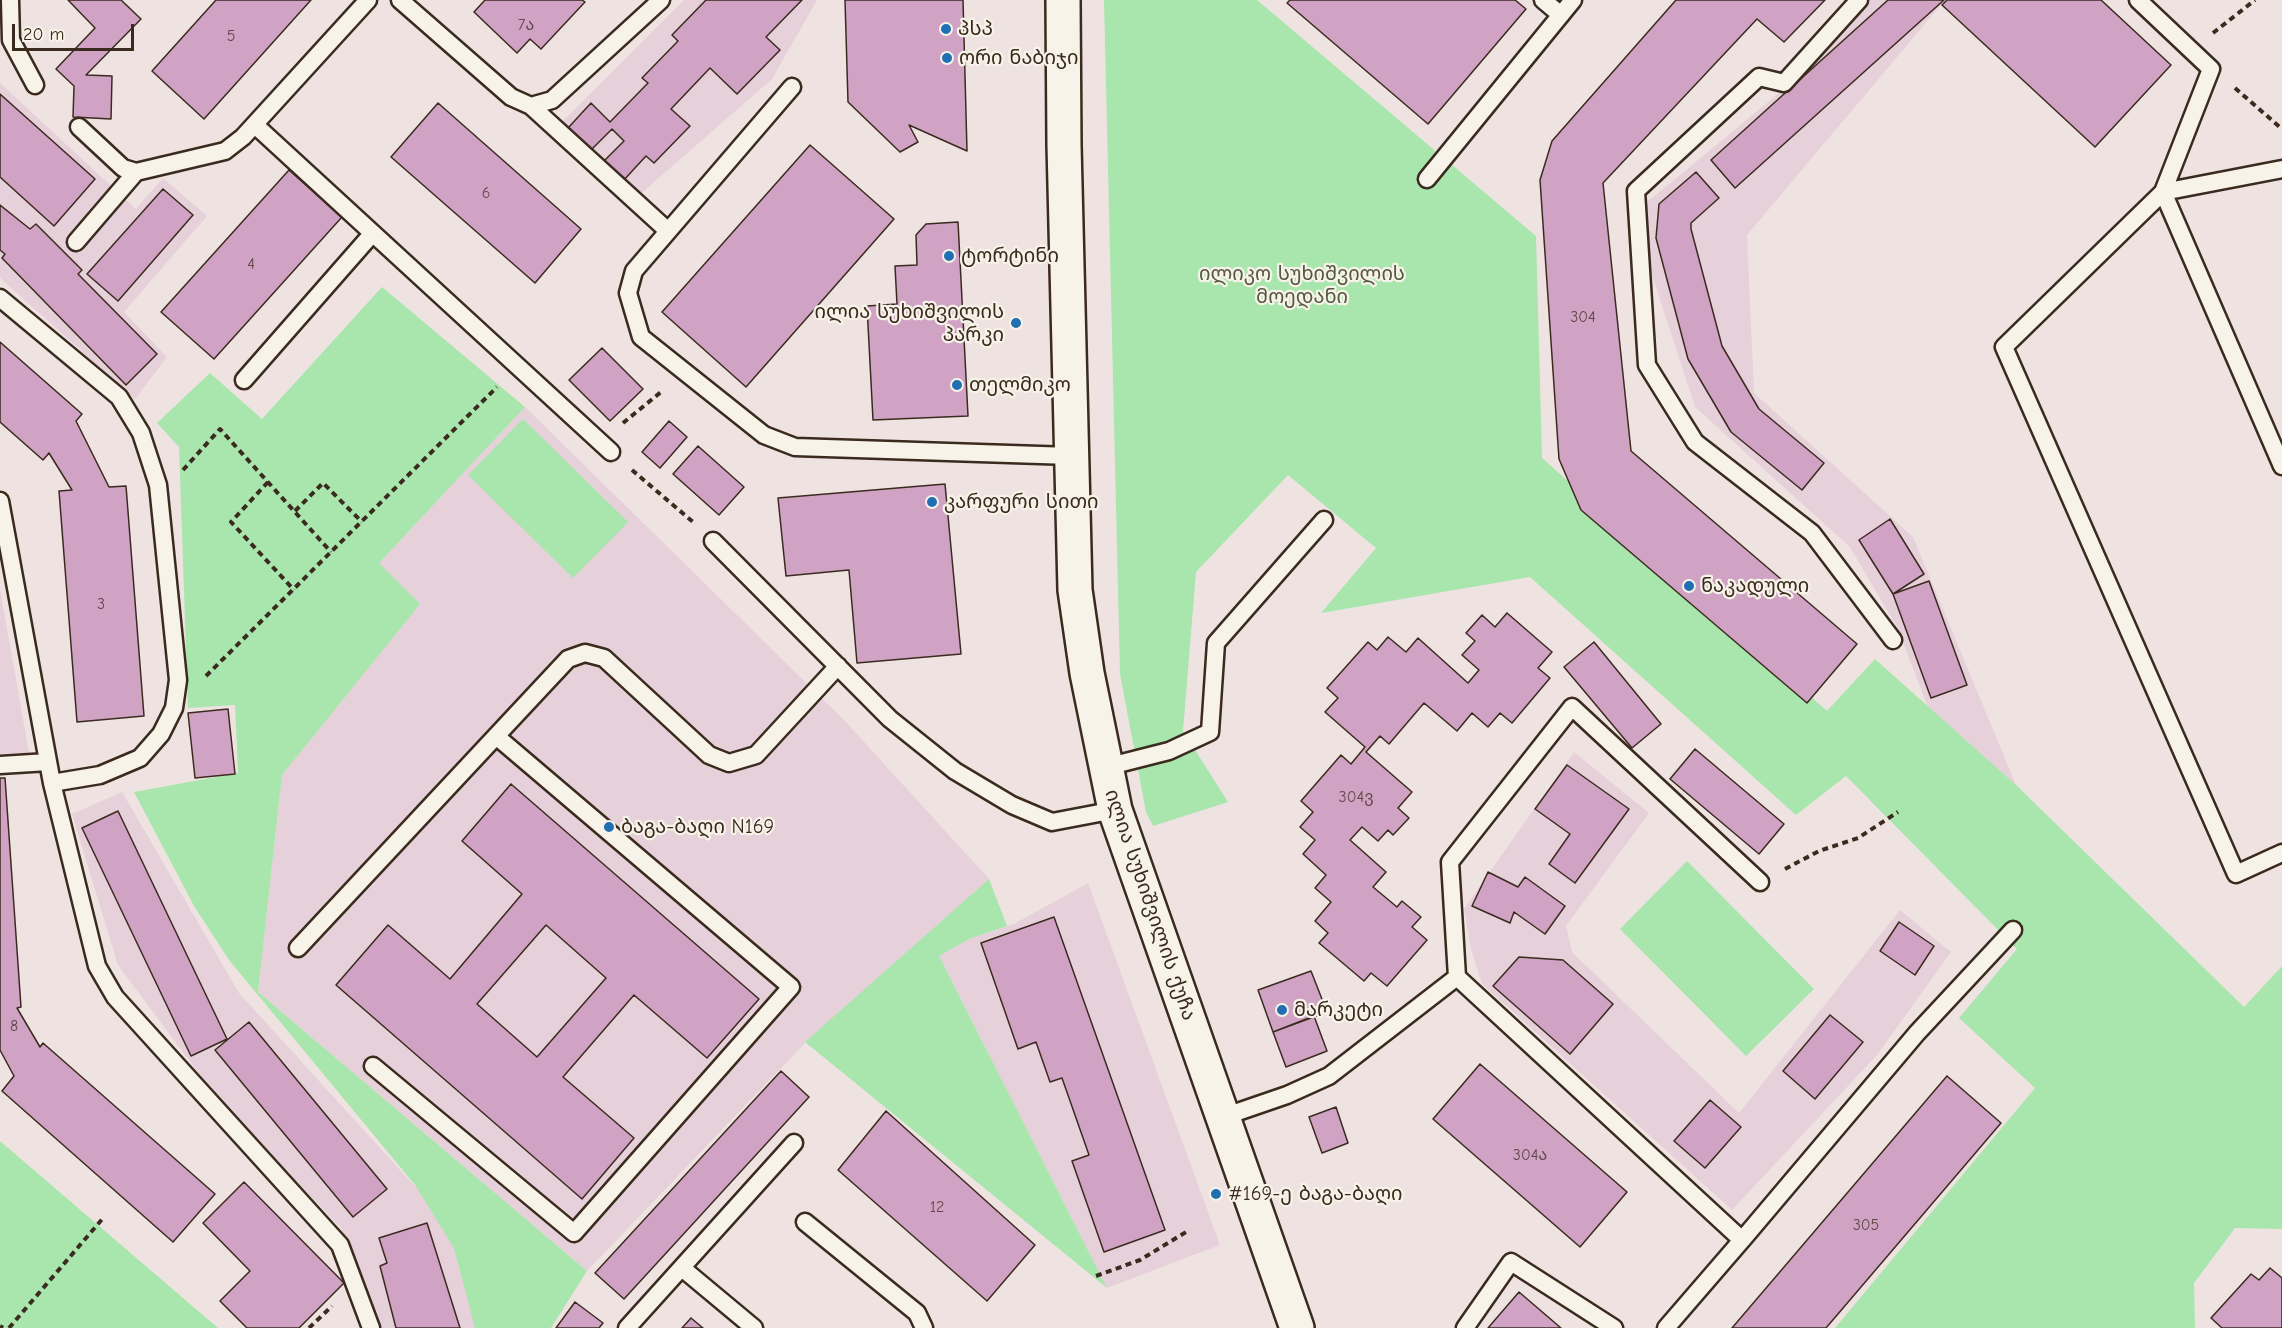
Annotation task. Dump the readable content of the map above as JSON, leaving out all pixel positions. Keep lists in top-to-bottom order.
{
  "streets": {
    "street": ["ილია სუხიშვილის ქუჩა"]
  },
  "parks": ["ილიკო სუხიშვილის მოედანი"],
  "places": [
    "პსპ",
    "ორი ნაბიჯი",
    "ტორტინი",
    "ილია სუხიშვილის პარკი",
    "თელმიკო",
    "კარფური სითი",
    "ნაკადული",
    "ბაგა-ბაღი N169",
    "მარკეტი",
    "#169-ე ბაგა-ბაღი"
  ],
  "house_numbers": [
    "7ა",
    "5",
    "6",
    "4",
    "304",
    "3",
    "304ვ",
    "8",
    "304ა",
    "12",
    "305"
  ],
  "scale_bar": "20 m"
}
